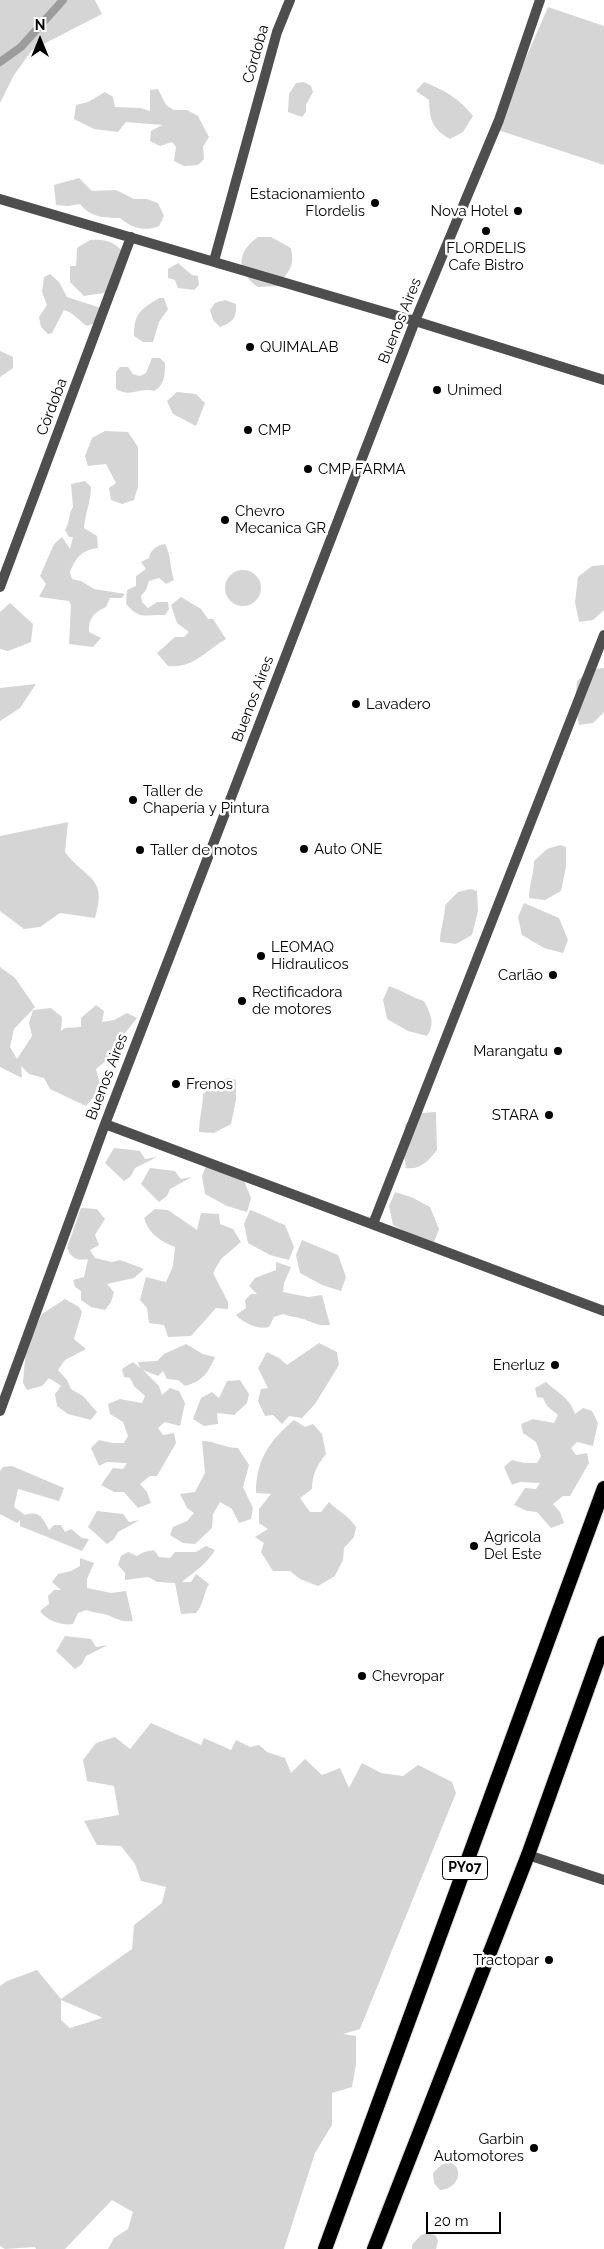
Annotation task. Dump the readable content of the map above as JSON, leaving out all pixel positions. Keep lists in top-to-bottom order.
{
  "streets": {
    "highway": ["PY07"],
    "street": ["Córdoba", "Buenos Aires"]
  },
  "places": [
    "Estacionamiento Flordelis",
    "Nova Hotel",
    "FLORDELIS Cafe Bistro",
    "QUIMALAB",
    "Unimed",
    "CMP",
    "CMP FARMA",
    "Chevro Mecanica GR",
    "Lavadero",
    "Taller de Chapería y Pintura",
    "Auto ONE",
    "Taller de motos",
    "LEOMAQ Hidraulicos",
    "Carlāo",
    "Rectificadora de motores",
    "Marangatu",
    "Frenos",
    "STARA",
    "Enerluz",
    "Agricola Del Este",
    "Chevropar",
    "Tractopar",
    "Garbin Automotores"
  ],
  "scale_bar": "20 m",
  "north": "top"
}
